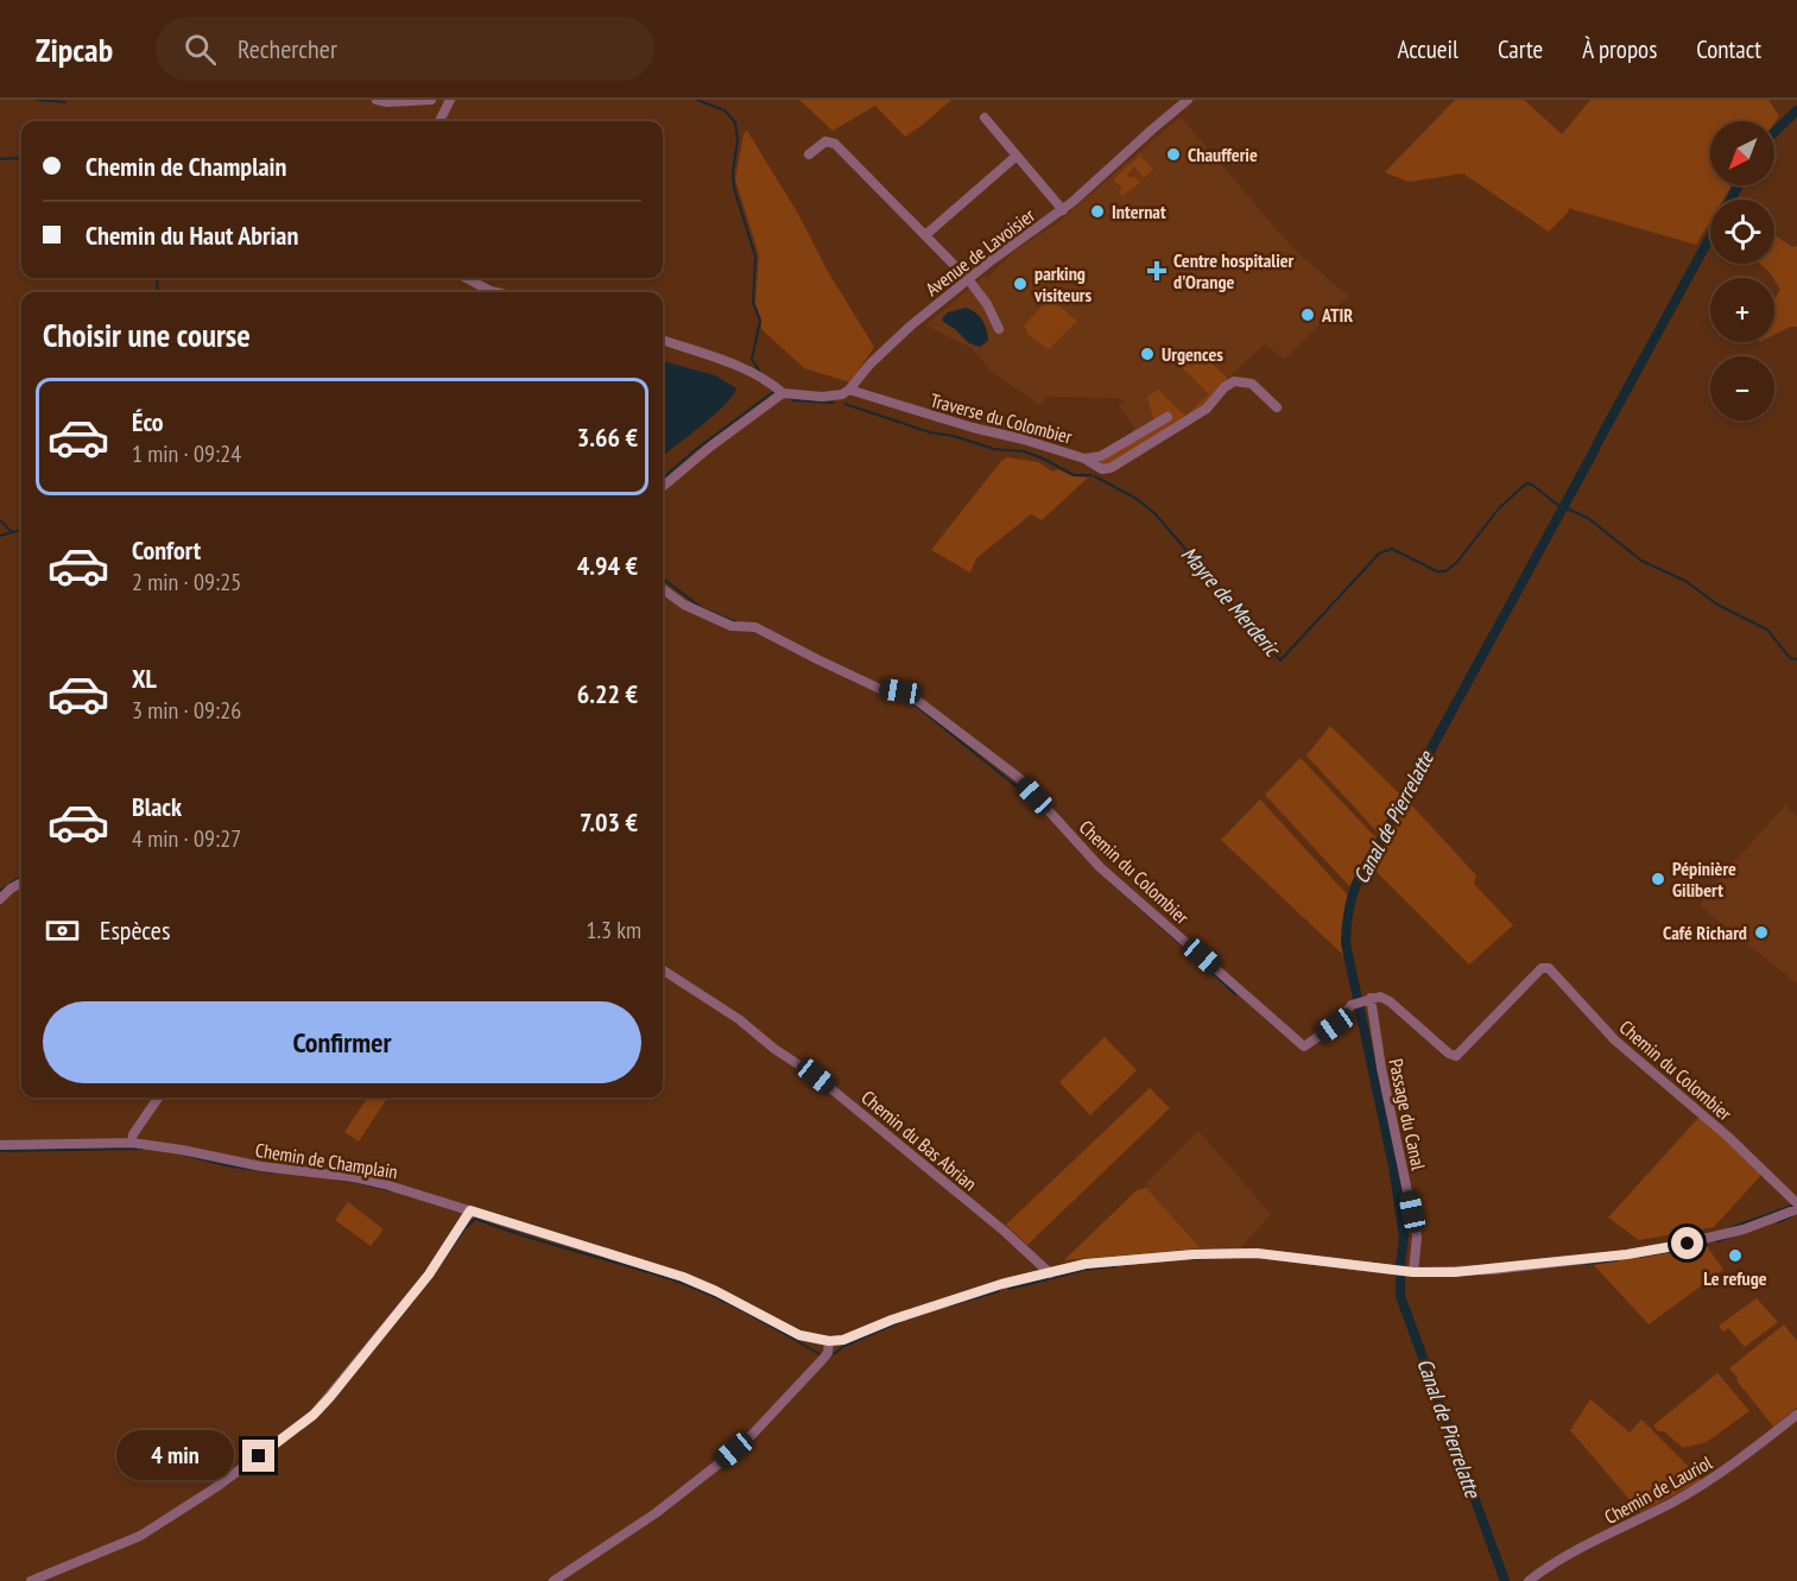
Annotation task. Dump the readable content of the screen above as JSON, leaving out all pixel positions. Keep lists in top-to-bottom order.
{
  "streets": {
    "street": [
      "Avenue de Lavoisier",
      "Traverse du Colombier",
      "Chemin du Colombier",
      "Passage du Canal",
      "Chemin du Bas Abrian",
      "Chemin de Champlain",
      "Chemin de Lauriol"
    ]
  },
  "crossings": [
    ["Avenue de Lavoisier", "Traverse du Colombier"],
    ["Chemin du Colombier", "Passage du Canal"],
    ["Chemin du Colombier", "Chemin de Champlain"],
    ["Passage du Canal", "Chemin de Champlain"],
    ["Chemin du Bas Abrian", "Chemin de Champlain"]
  ],
  "water": ["Mayre de Merderic", "Canal de Pierrelatte"],
  "places": {
    "other": [
      "Chaufferie",
      "Internat",
      "parking visiteurs",
      "ATIR",
      "Urgences",
      "Pépinière Gilibert",
      "Café Richard",
      "Le refuge"
    ],
    "health": ["Centre hospitalier d'Orange"]
  },
  "north": "bottom left",
  "page": {
    "header": "Zipcab",
    "search": "Rechercher",
    "nav": [
      "Accueil",
      "Carte",
      "À propos",
      "Contact"
    ],
    "map_buttons": ["+", "−"],
    "banner": ["Chemin de Champlain", "Chemin du Haut Abrian"],
    "heading": "Choisir une course",
    "list": [
      {
        "name": "Éco",
        "note": "1 min · 09:24",
        "value": "3.66 €"
      },
      {
        "name": "Confort",
        "note": "2 min · 09:25",
        "value": "4.94 €"
      },
      {
        "name": "XL",
        "note": "3 min · 09:26",
        "value": "6.22 €"
      },
      {
        "name": "Black",
        "note": "4 min · 09:27",
        "value": "7.03 €"
      }
    ],
    "pay": ["Espèces", "1.3 km"],
    "buttons": "Confirmer",
    "bubble": "4 min"
  }
}
